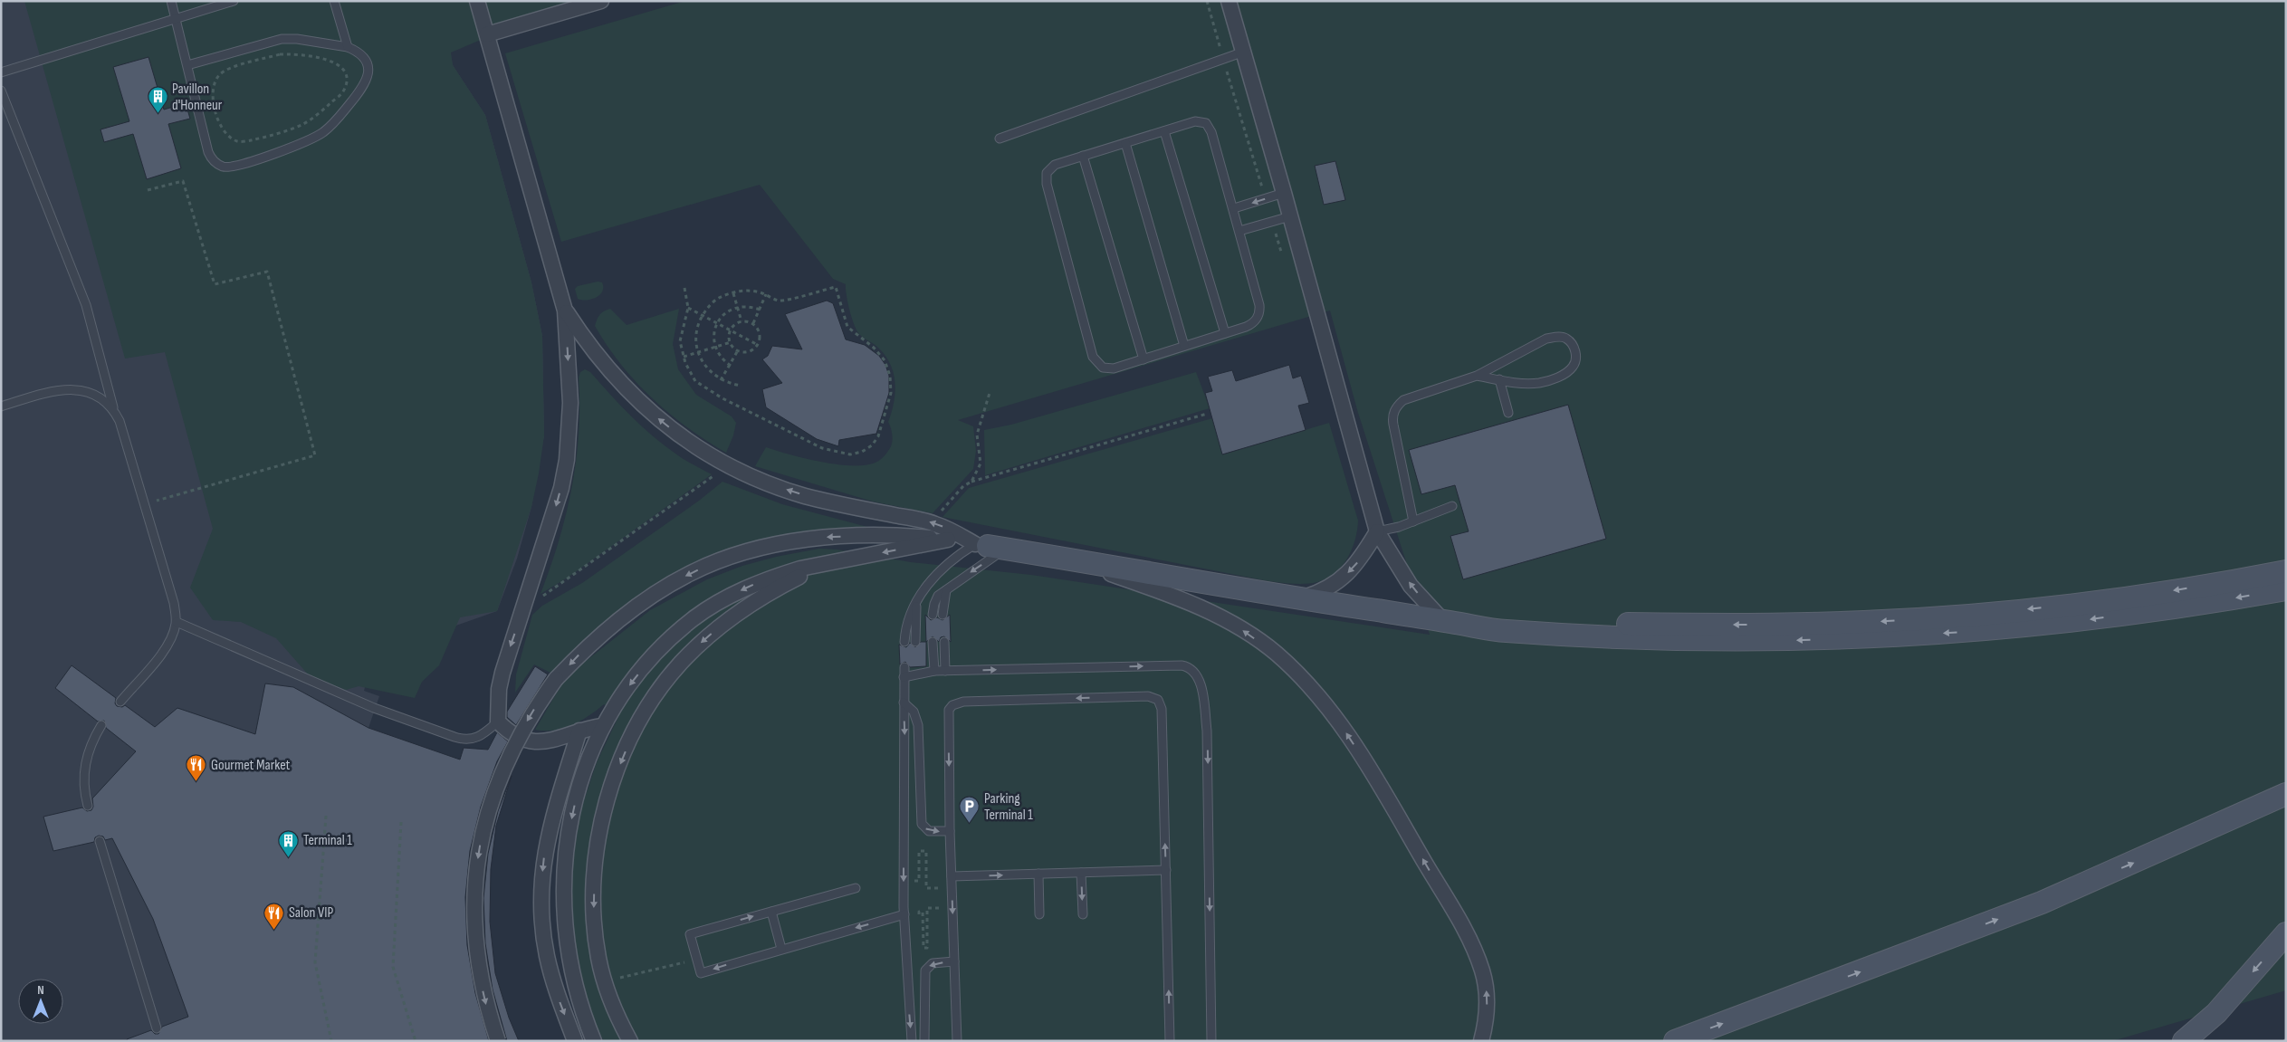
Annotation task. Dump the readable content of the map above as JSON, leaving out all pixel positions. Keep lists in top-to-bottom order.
{
  "places": {
    "building": ["Pavillon d'Honneur", "Terminal 1"],
    "restaurant": ["Gourmet Market", "Salon VIP"],
    "parking": ["Parking Terminal 1"]
  },
  "north": "top"
}
